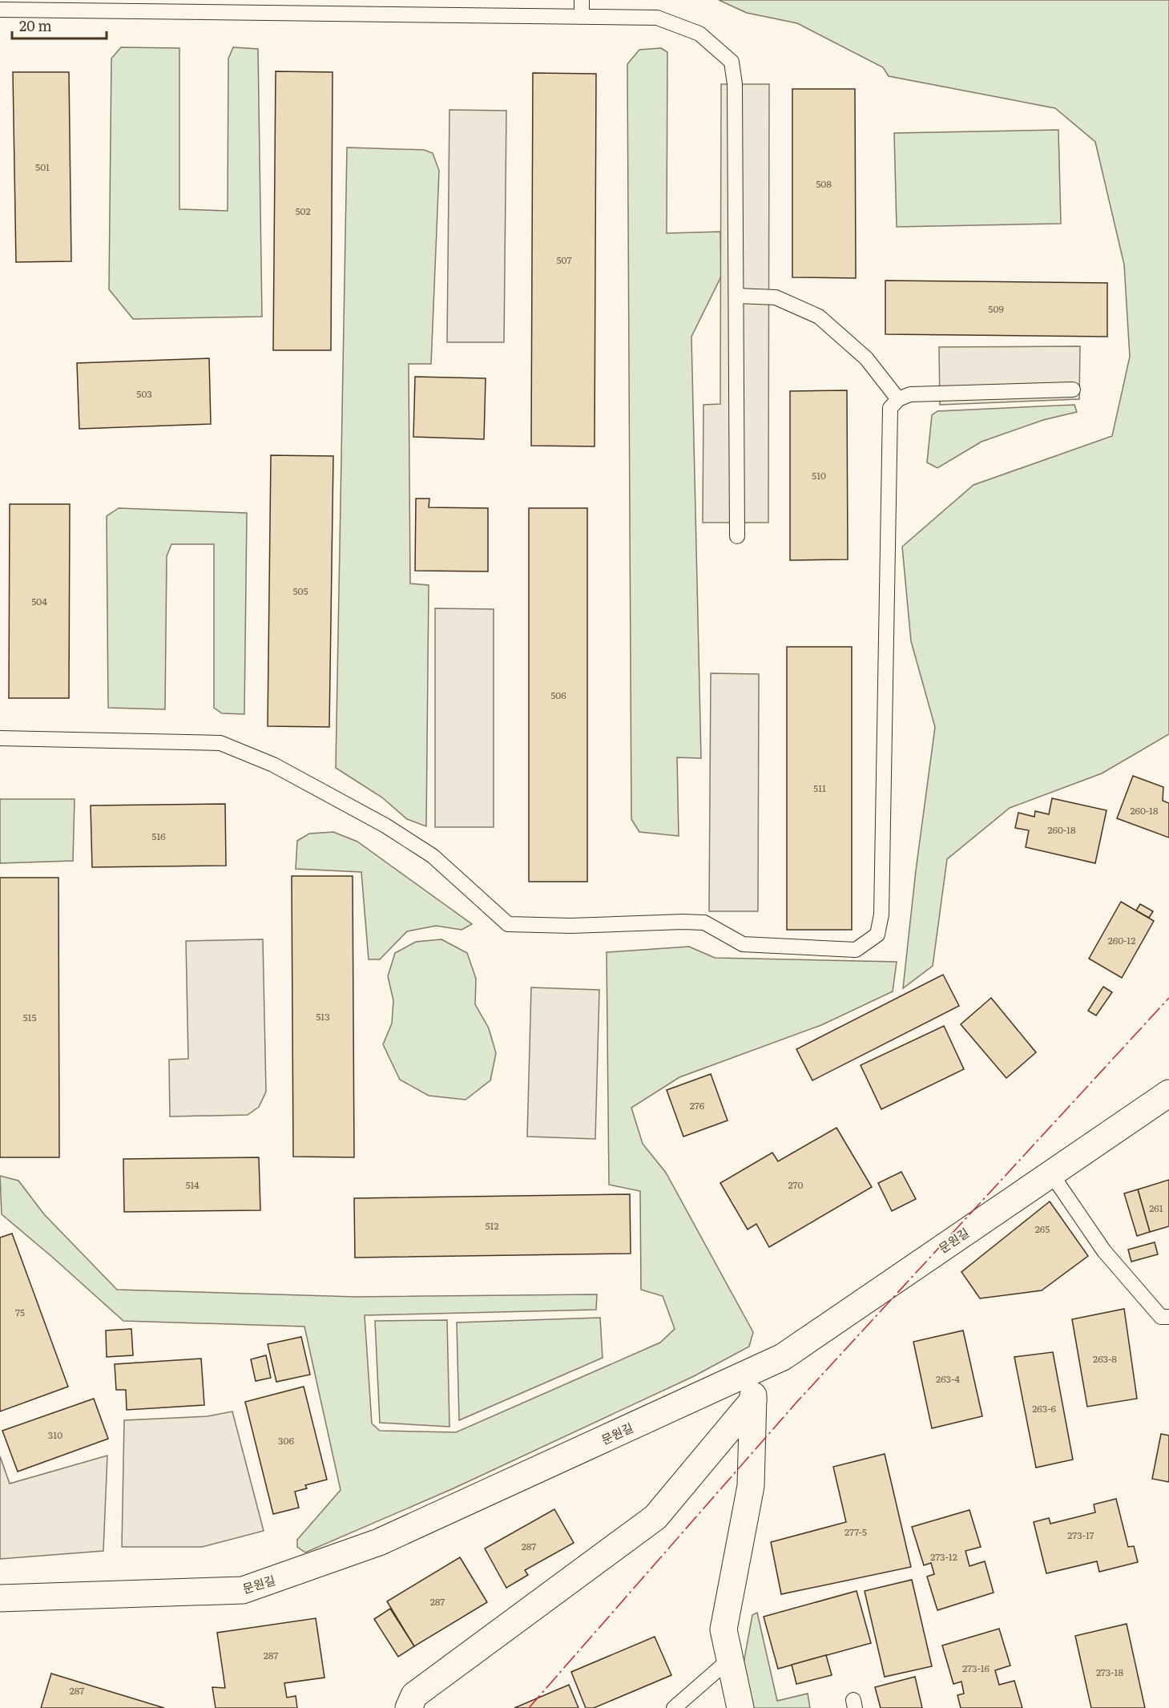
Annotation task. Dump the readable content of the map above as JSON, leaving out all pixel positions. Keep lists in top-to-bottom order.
{
  "streets": {
    "street": ["문원길"]
  },
  "house_numbers": [
    "501",
    "508",
    "502",
    "507",
    "509",
    "503",
    "510",
    "505",
    "504",
    "506",
    "511",
    "260-18",
    "260-18",
    "516",
    "260-12",
    "513",
    "515",
    "276",
    "514",
    "270",
    "261",
    "512",
    "265",
    "75",
    "263-8",
    "263-4",
    "263-6",
    "310",
    "306",
    "277-5",
    "273-17",
    "287",
    "273-12",
    "287",
    "287",
    "273-16",
    "273-18",
    "287"
  ],
  "scale_bar": "20 m"
}
